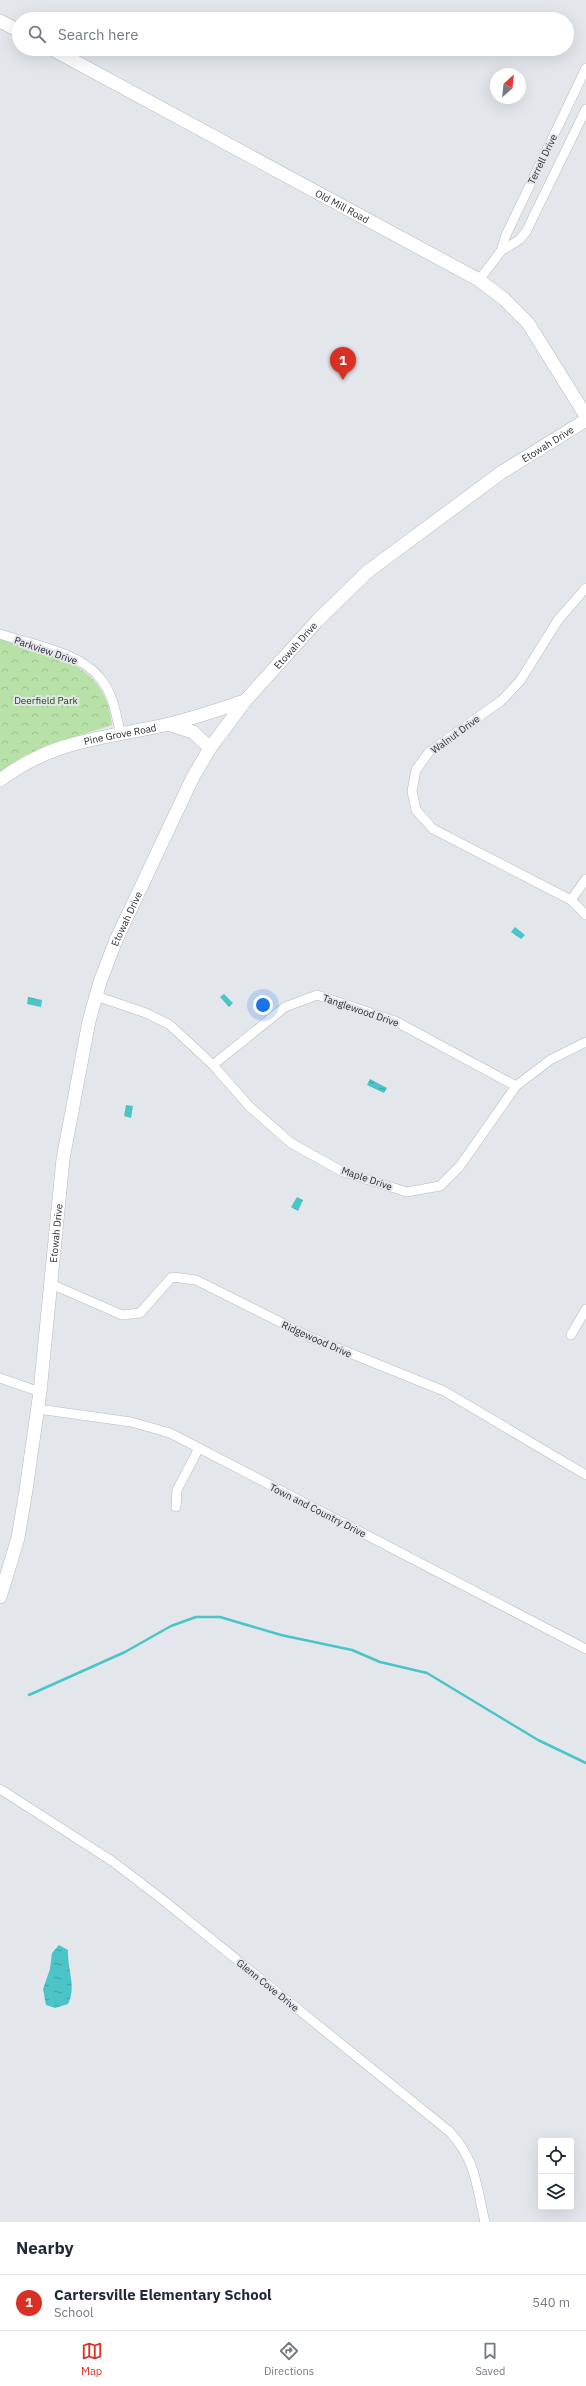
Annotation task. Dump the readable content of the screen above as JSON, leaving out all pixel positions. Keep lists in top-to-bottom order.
{
  "streets": {
    "street": [
      "Terrell Drive",
      "Old Mill Road",
      "Etowah Drive",
      "Parkview Drive",
      "Pine Grove Road",
      "Walnut Drive",
      "Tanglewood Drive",
      "Maple Drive",
      "Ridgewood Drive",
      "Town and Country Drive",
      "Glenn Cove Drive"
    ]
  },
  "crossings": [
    ["Terrell Drive", "Old Mill Road"],
    ["Etowah Drive", "Pine Grove Road"],
    ["Etowah Drive", "Maple Drive"],
    ["Etowah Drive", "Ridgewood Drive"],
    ["Etowah Drive", "Town and Country Drive"],
    ["Parkview Drive", "Pine Grove Road"],
    ["Tanglewood Drive", "Maple Drive"]
  ],
  "parks": ["Deerfield Park"],
  "north": "top right",
  "page": {
    "search": "Search here",
    "pins": "1",
    "heading": "Nearby",
    "list": [
      {
        "mark": "1",
        "name": "Cartersville Elementary School",
        "note": "School",
        "value": "540 m"
      }
    ],
    "nav": ["Map", "Directions", "Saved"]
  }
}
